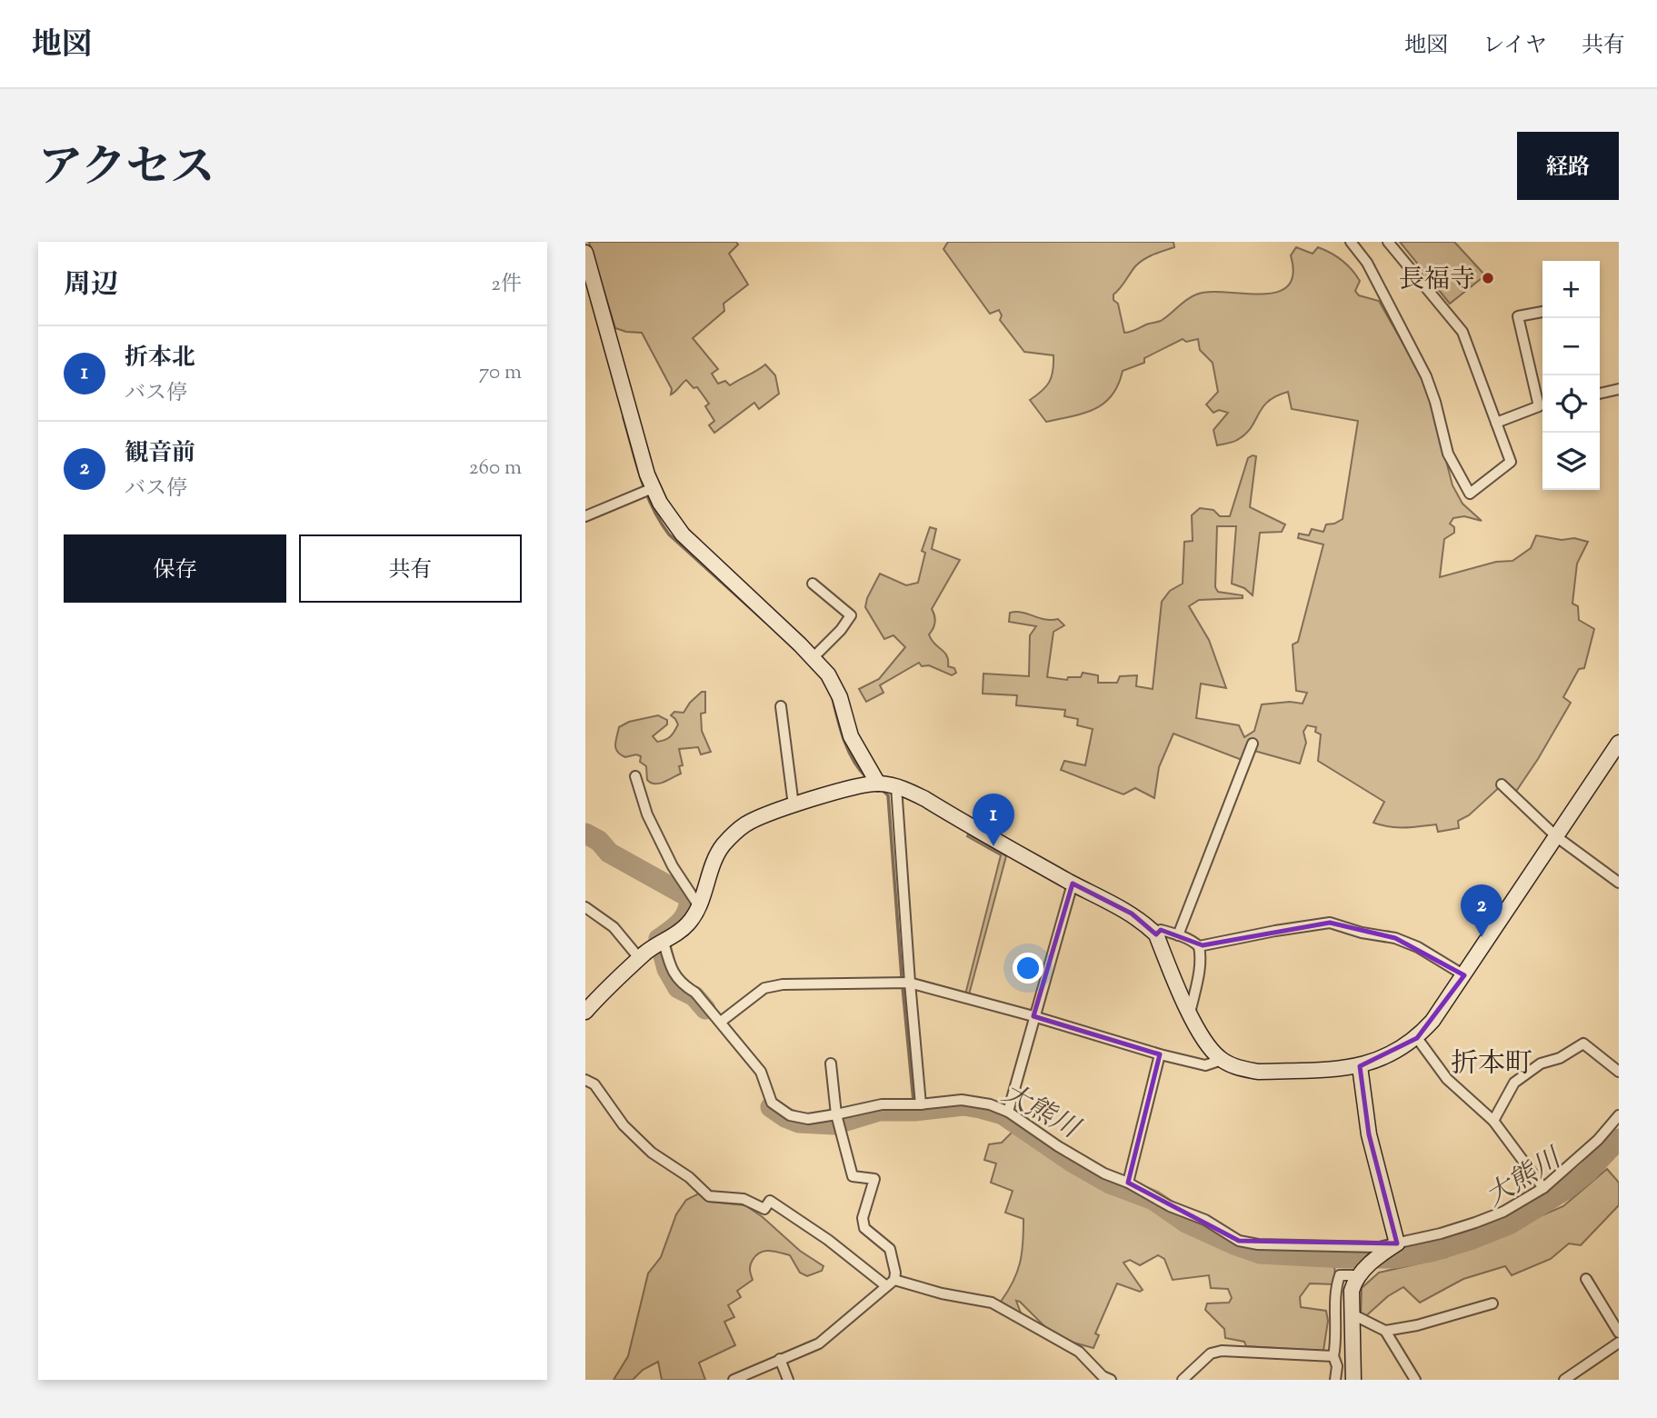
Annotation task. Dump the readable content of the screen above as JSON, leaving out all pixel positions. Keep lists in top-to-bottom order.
{
  "districts": ["折本町"],
  "water": ["大熊川"],
  "places": ["長福寺"],
  "page": {
    "header": "地図",
    "nav": ["地図", "レイヤ", "共有"],
    "title": "アクセス",
    "buttons": [
      "経路",
      ["保存", "共有"]
    ],
    "heading": ["周辺", "2件"],
    "map_buttons": ["+", "−"],
    "list": [
      {
        "mark": "1",
        "name": "折本北",
        "note": "バス停",
        "value": "70 m"
      },
      {
        "mark": "2",
        "name": "観音前",
        "note": "バス停",
        "value": "260 m"
      }
    ],
    "pins": ["1", "2"]
  }
}
